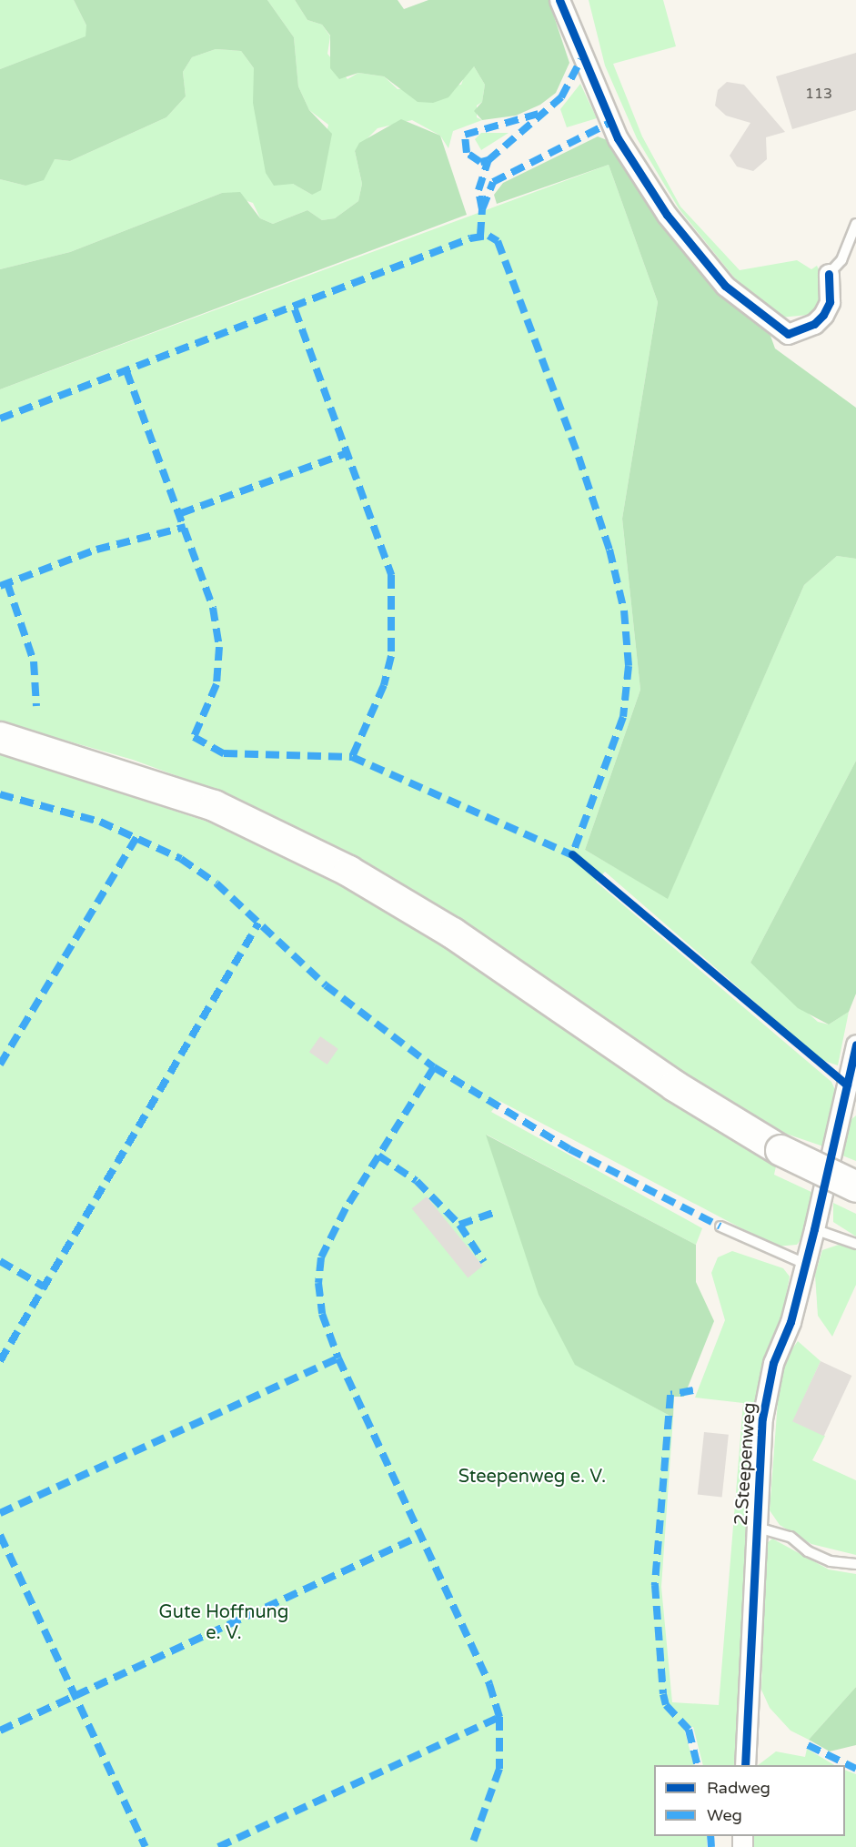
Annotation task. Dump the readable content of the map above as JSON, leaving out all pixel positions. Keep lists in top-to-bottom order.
{
  "streets": {
    "street": ["2.Steepenweg"]
  },
  "parks": ["Steepenweg e. V.", "Gute Hoffnung e. V."],
  "house_numbers": ["113"],
  "legend": ["Radweg", "Weg"]
}
